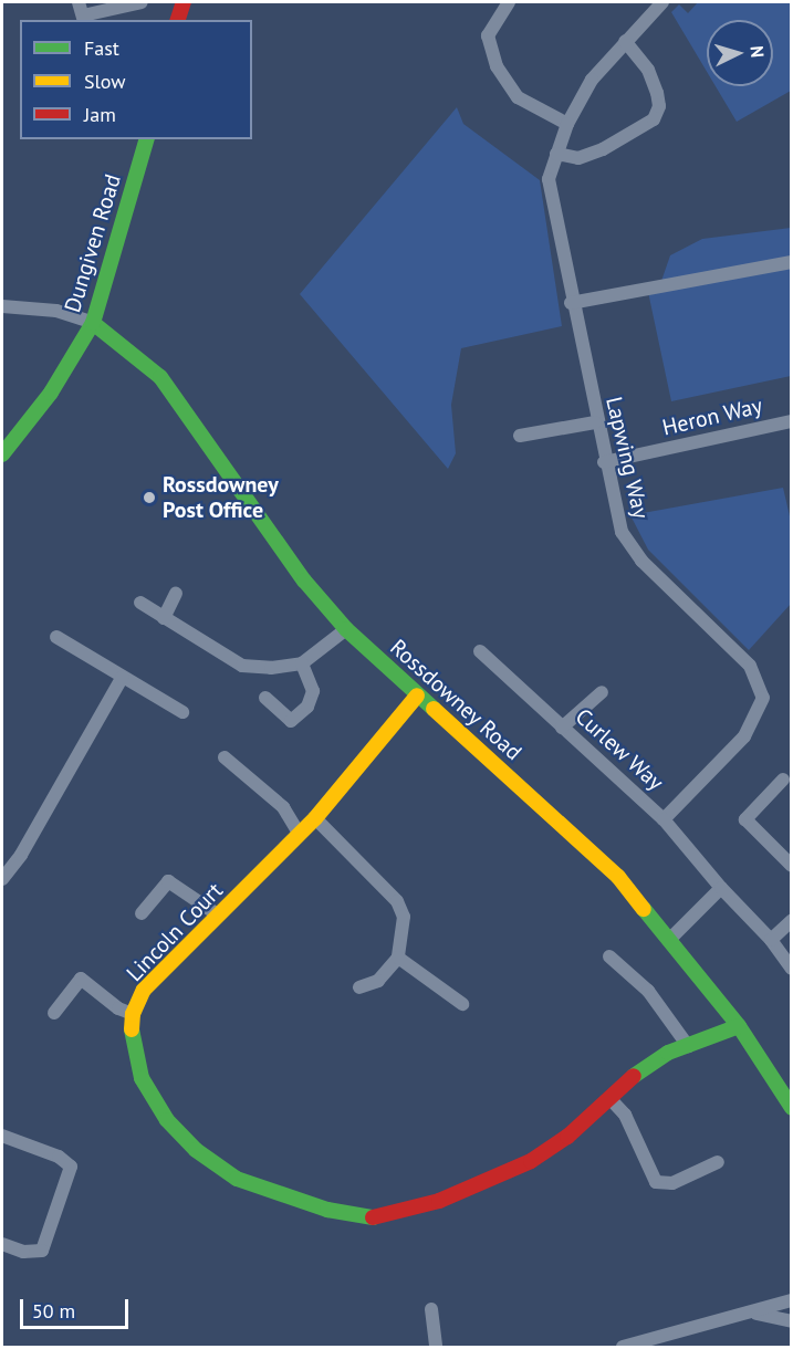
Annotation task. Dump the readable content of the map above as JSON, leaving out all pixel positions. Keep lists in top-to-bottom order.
{
  "streets": {
    "main road": ["Dungiven Road", "Rossdowney Road", "Lincoln Court"],
    "street": ["Heron Way", "Lapwing Way", "Curlew Way"]
  },
  "crossings": [
    ["Dungiven Road", "Rossdowney Road"],
    ["Heron Way", "Lapwing Way"],
    ["Lapwing Way", "Curlew Way"],
    ["Rossdowney Road", "Lincoln Court"]
  ],
  "places": ["Rossdowney Post Office"],
  "legend": ["Fast", "Slow", "Jam"],
  "scale_bar": "50 m",
  "north": "right"
}
